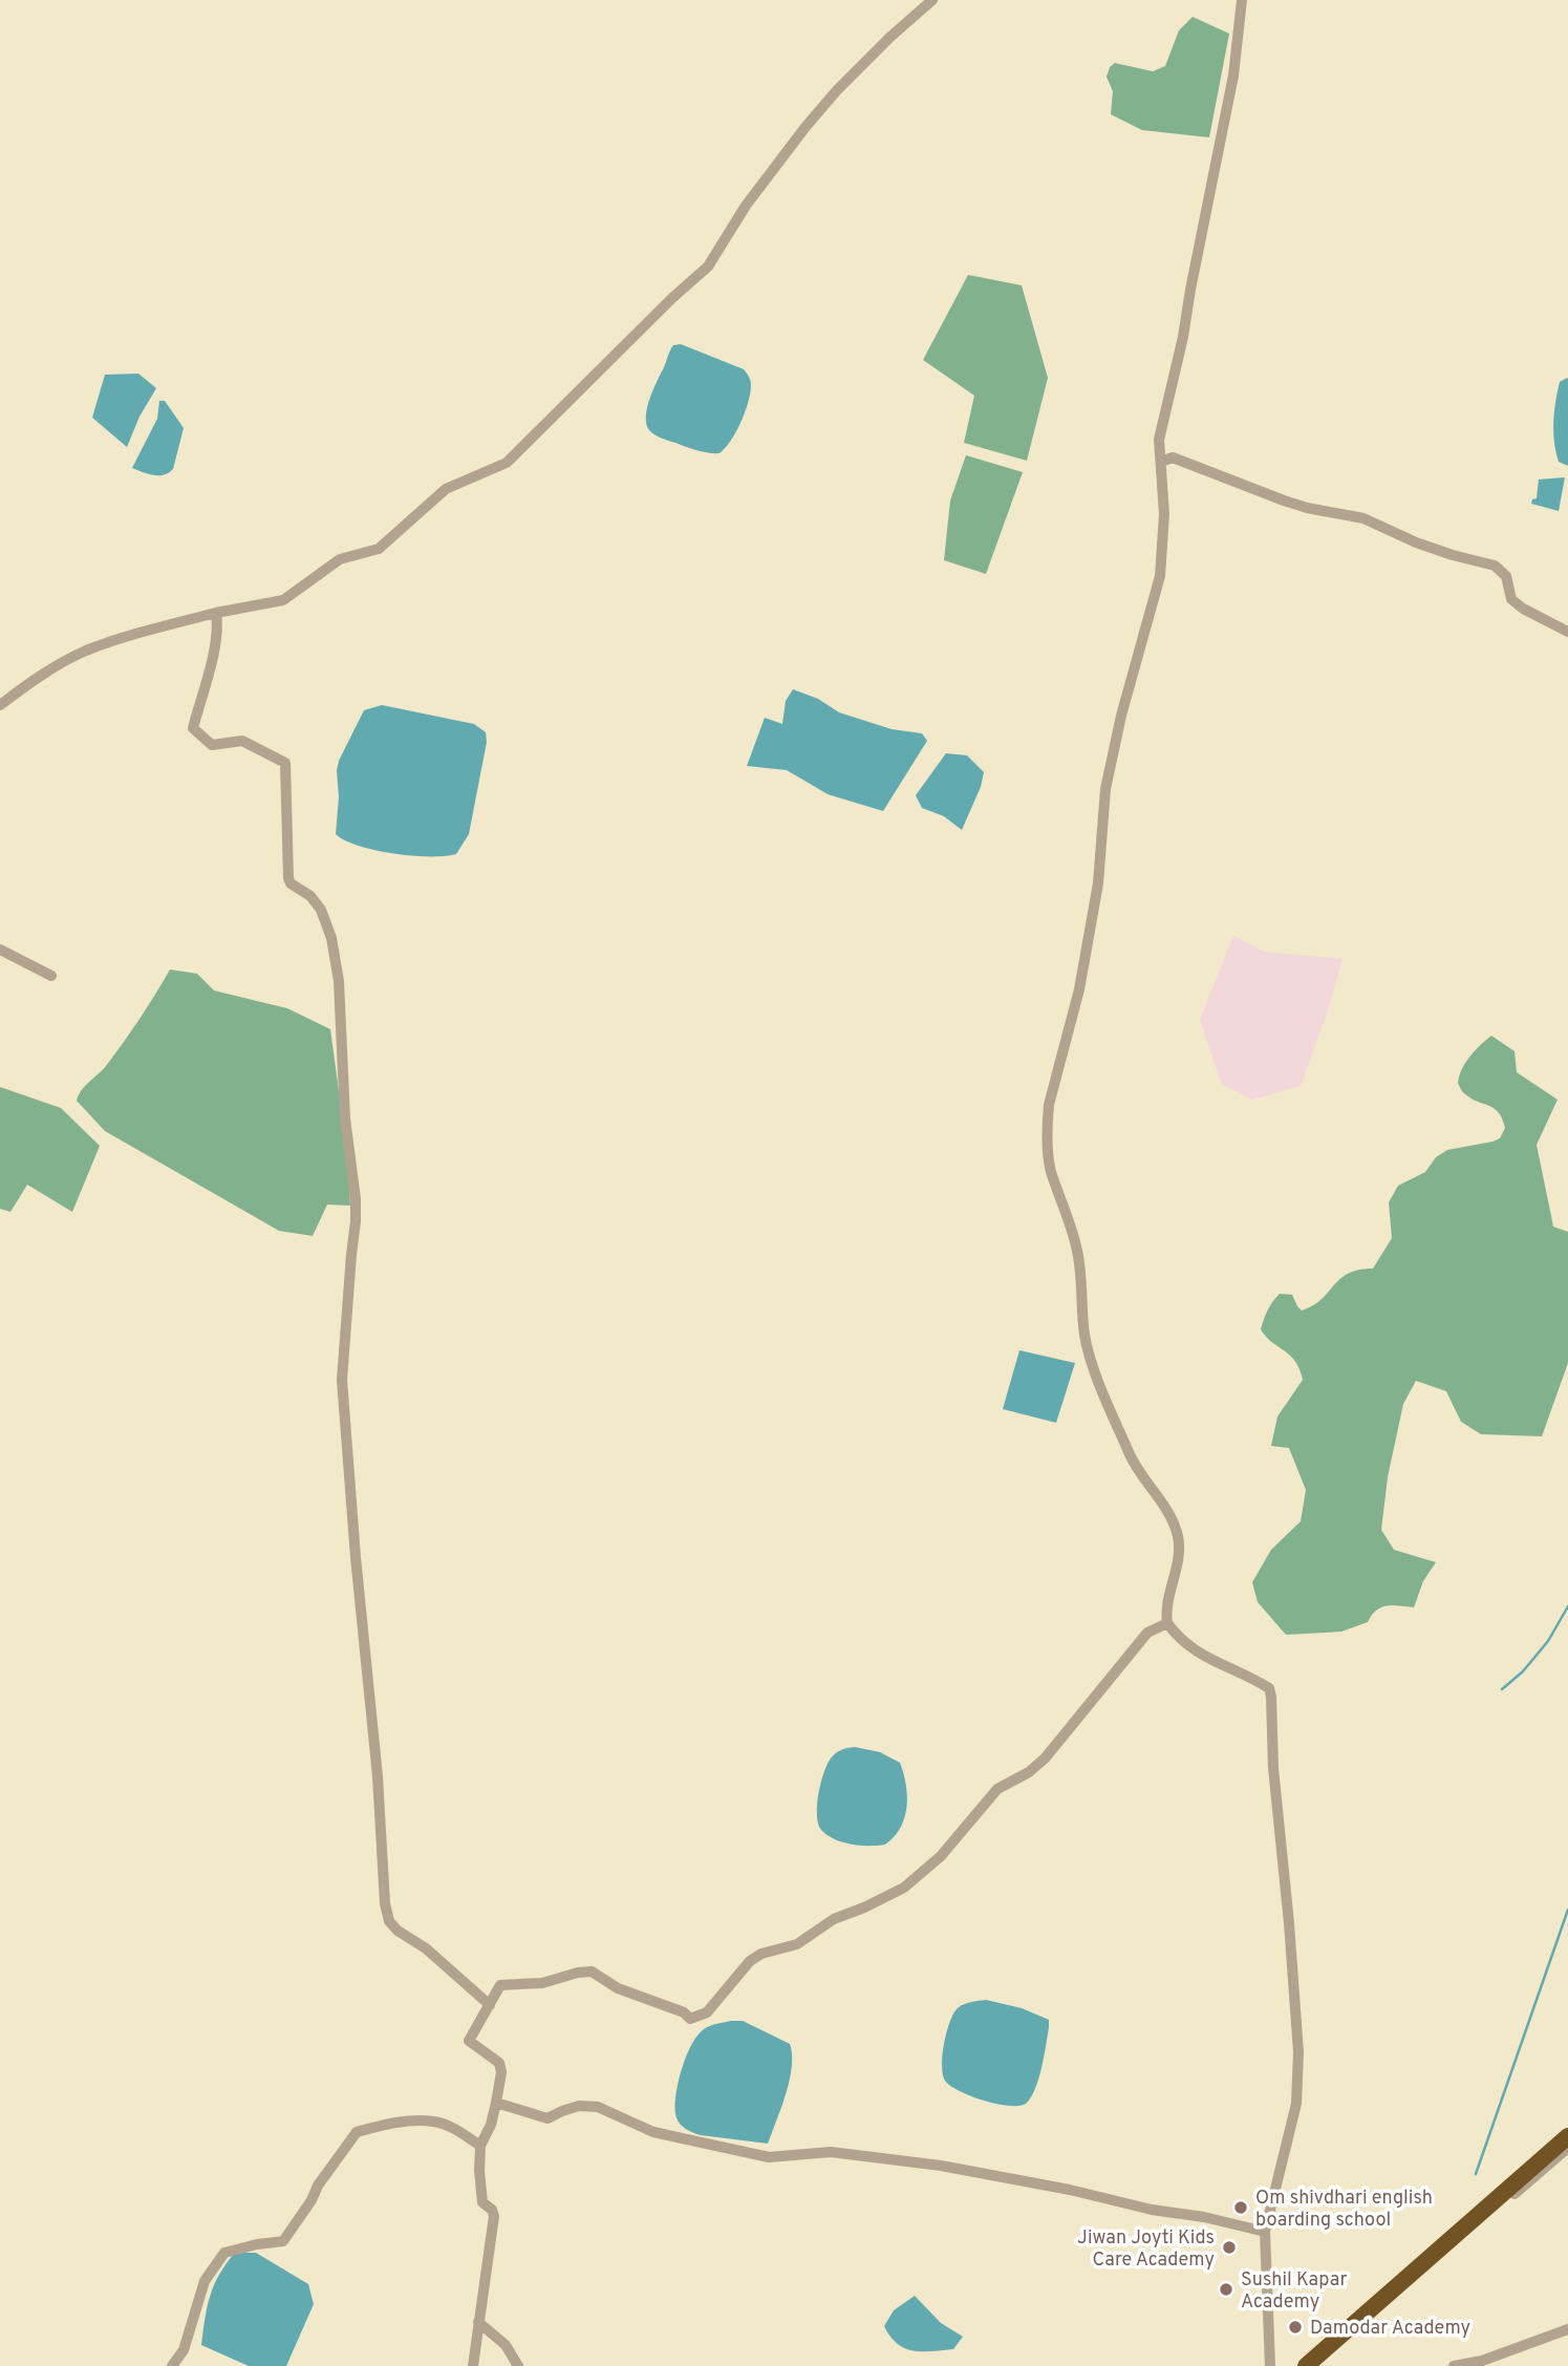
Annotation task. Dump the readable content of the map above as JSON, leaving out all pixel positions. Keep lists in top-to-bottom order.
{
  "places": [
    "Om shivdhari english boarding school",
    "Jiwan Joyti Kids Care Academy",
    "Sushil Kapar Academy",
    "Damodar Academy"
  ]
}
